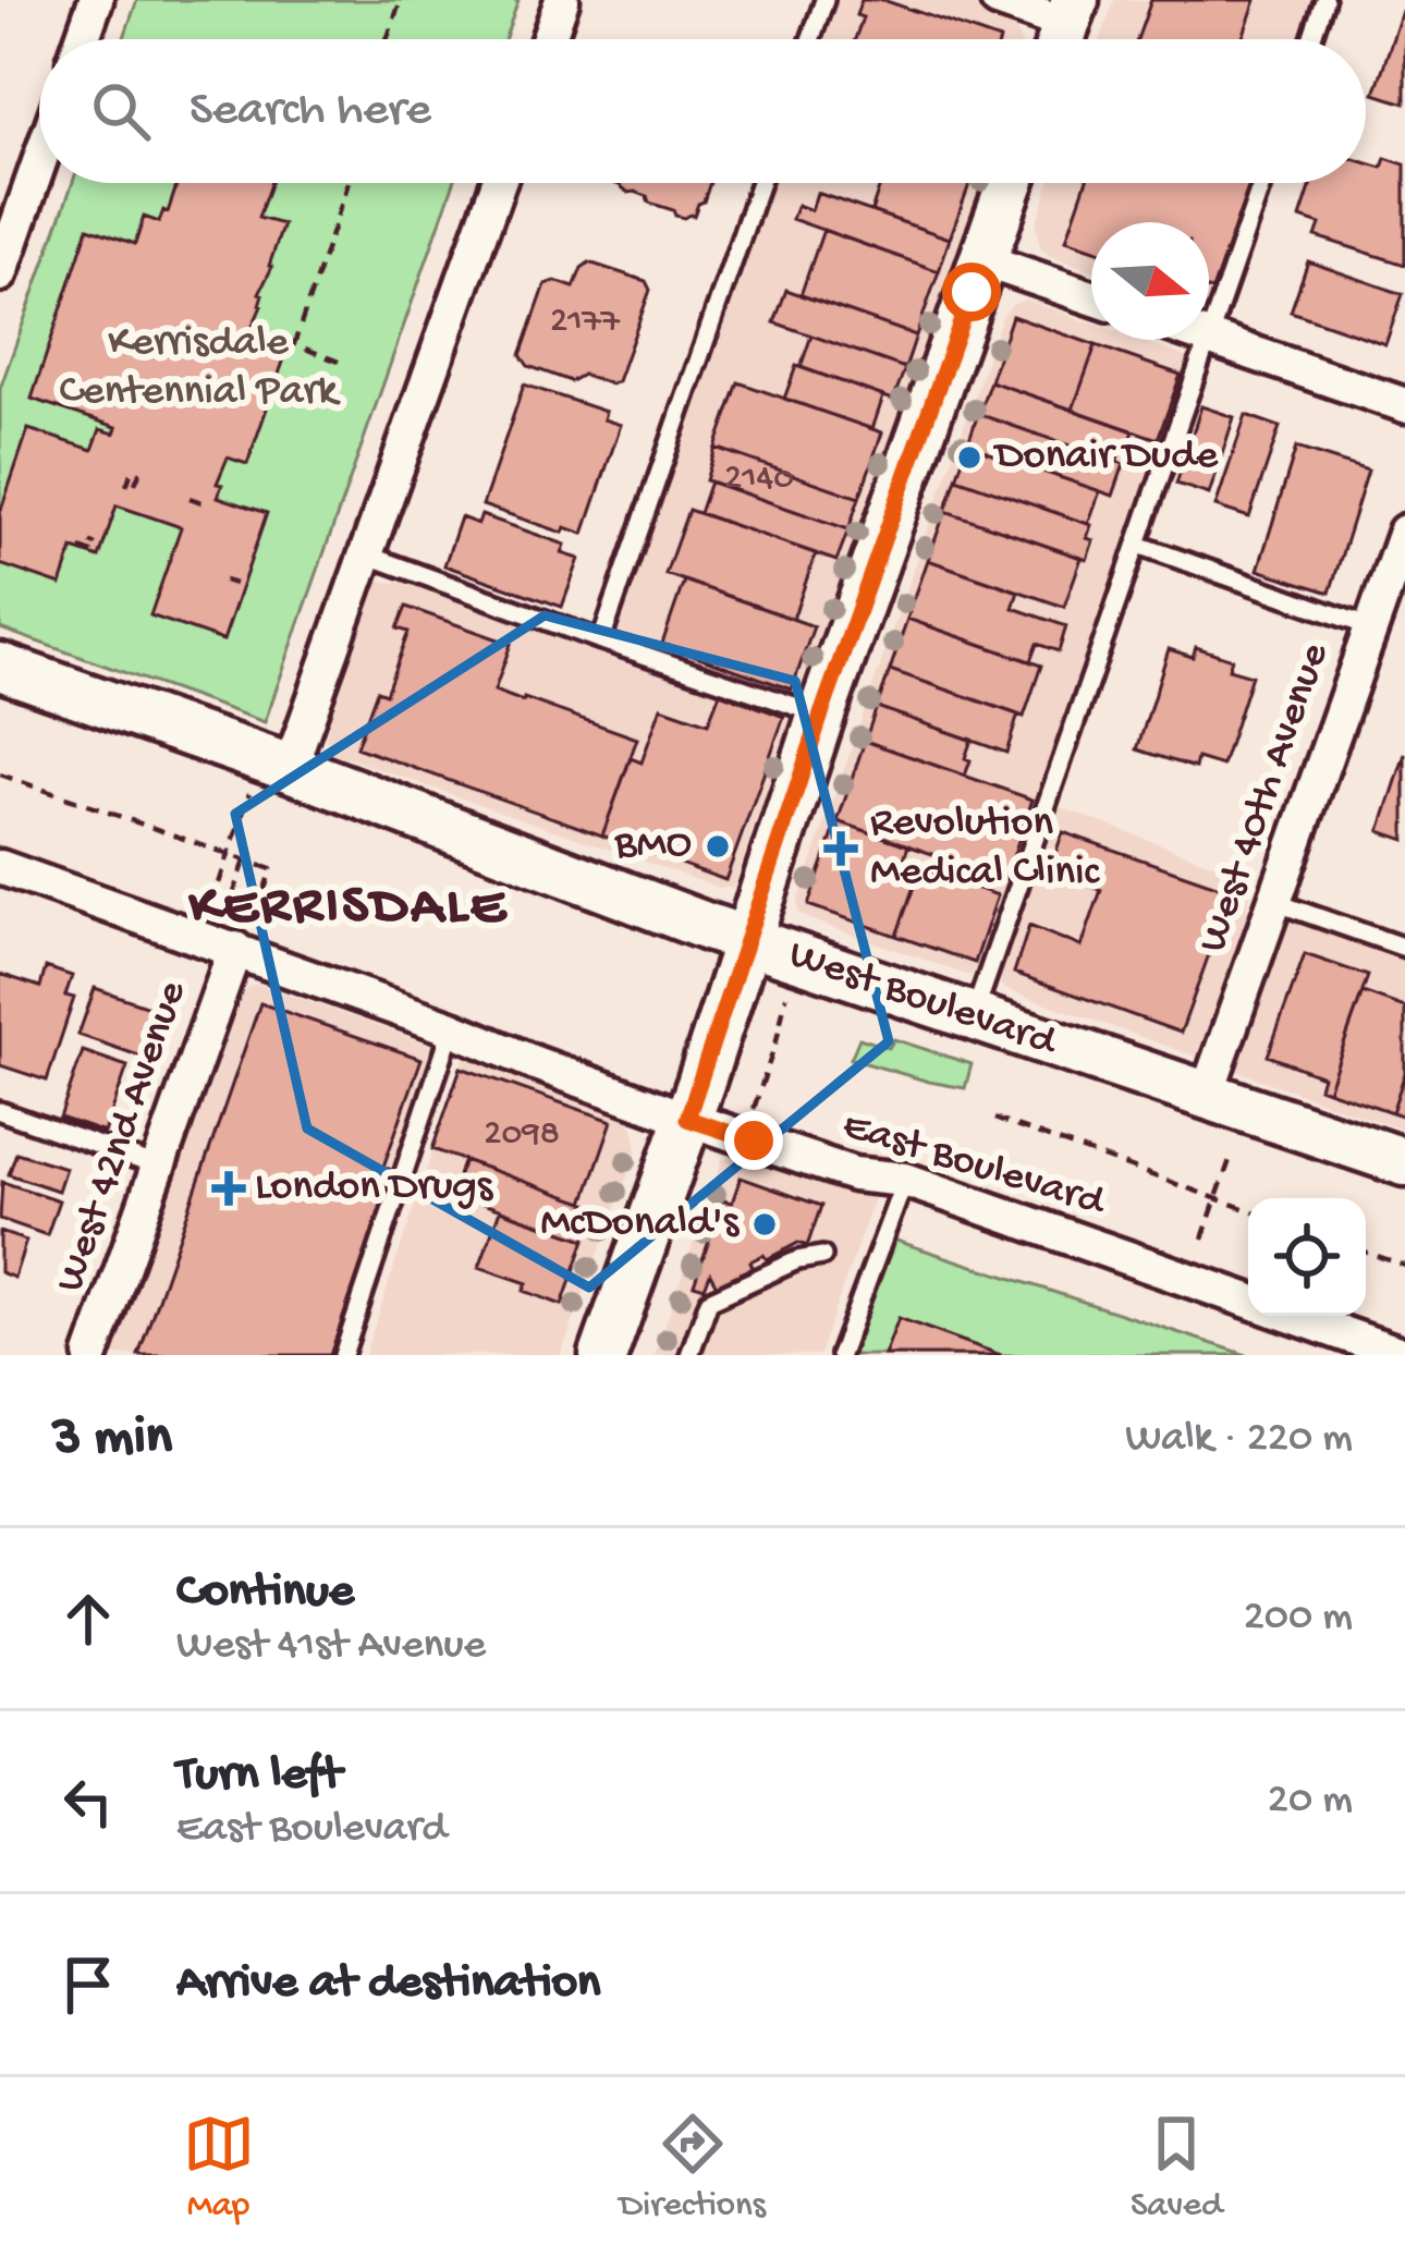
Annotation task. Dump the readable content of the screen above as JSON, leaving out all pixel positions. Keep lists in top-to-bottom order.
{
  "streets": {
    "main road": ["West Boulevard"],
    "street": ["West 40th Avenue", "West 42nd Avenue", "East Boulevard"]
  },
  "crossings": [
    ["West 40th Avenue", "West Boulevard"],
    ["West 42nd Avenue", "East Boulevard"]
  ],
  "districts": ["KERRISDALE"],
  "parks": ["Kerrisdale Centennial Park"],
  "places": {
    "other": ["Donair Dude", "BMO", "McDonald's"],
    "health": ["Revolution Medical Clinic", "London Drugs"]
  },
  "house_numbers": ["2177", "2140", "2098"],
  "north": "right",
  "page": {
    "search": "Search here",
    "heading": ["3 min", "Walk · 220 m"],
    "list": [
      ["Continue", "West 41st Avenue", "200 m"],
      ["Turn left", "East Boulevard", "20 m"],
      "Arrive at destination"
    ],
    "nav": ["Map", "Directions", "Saved"]
  }
}
